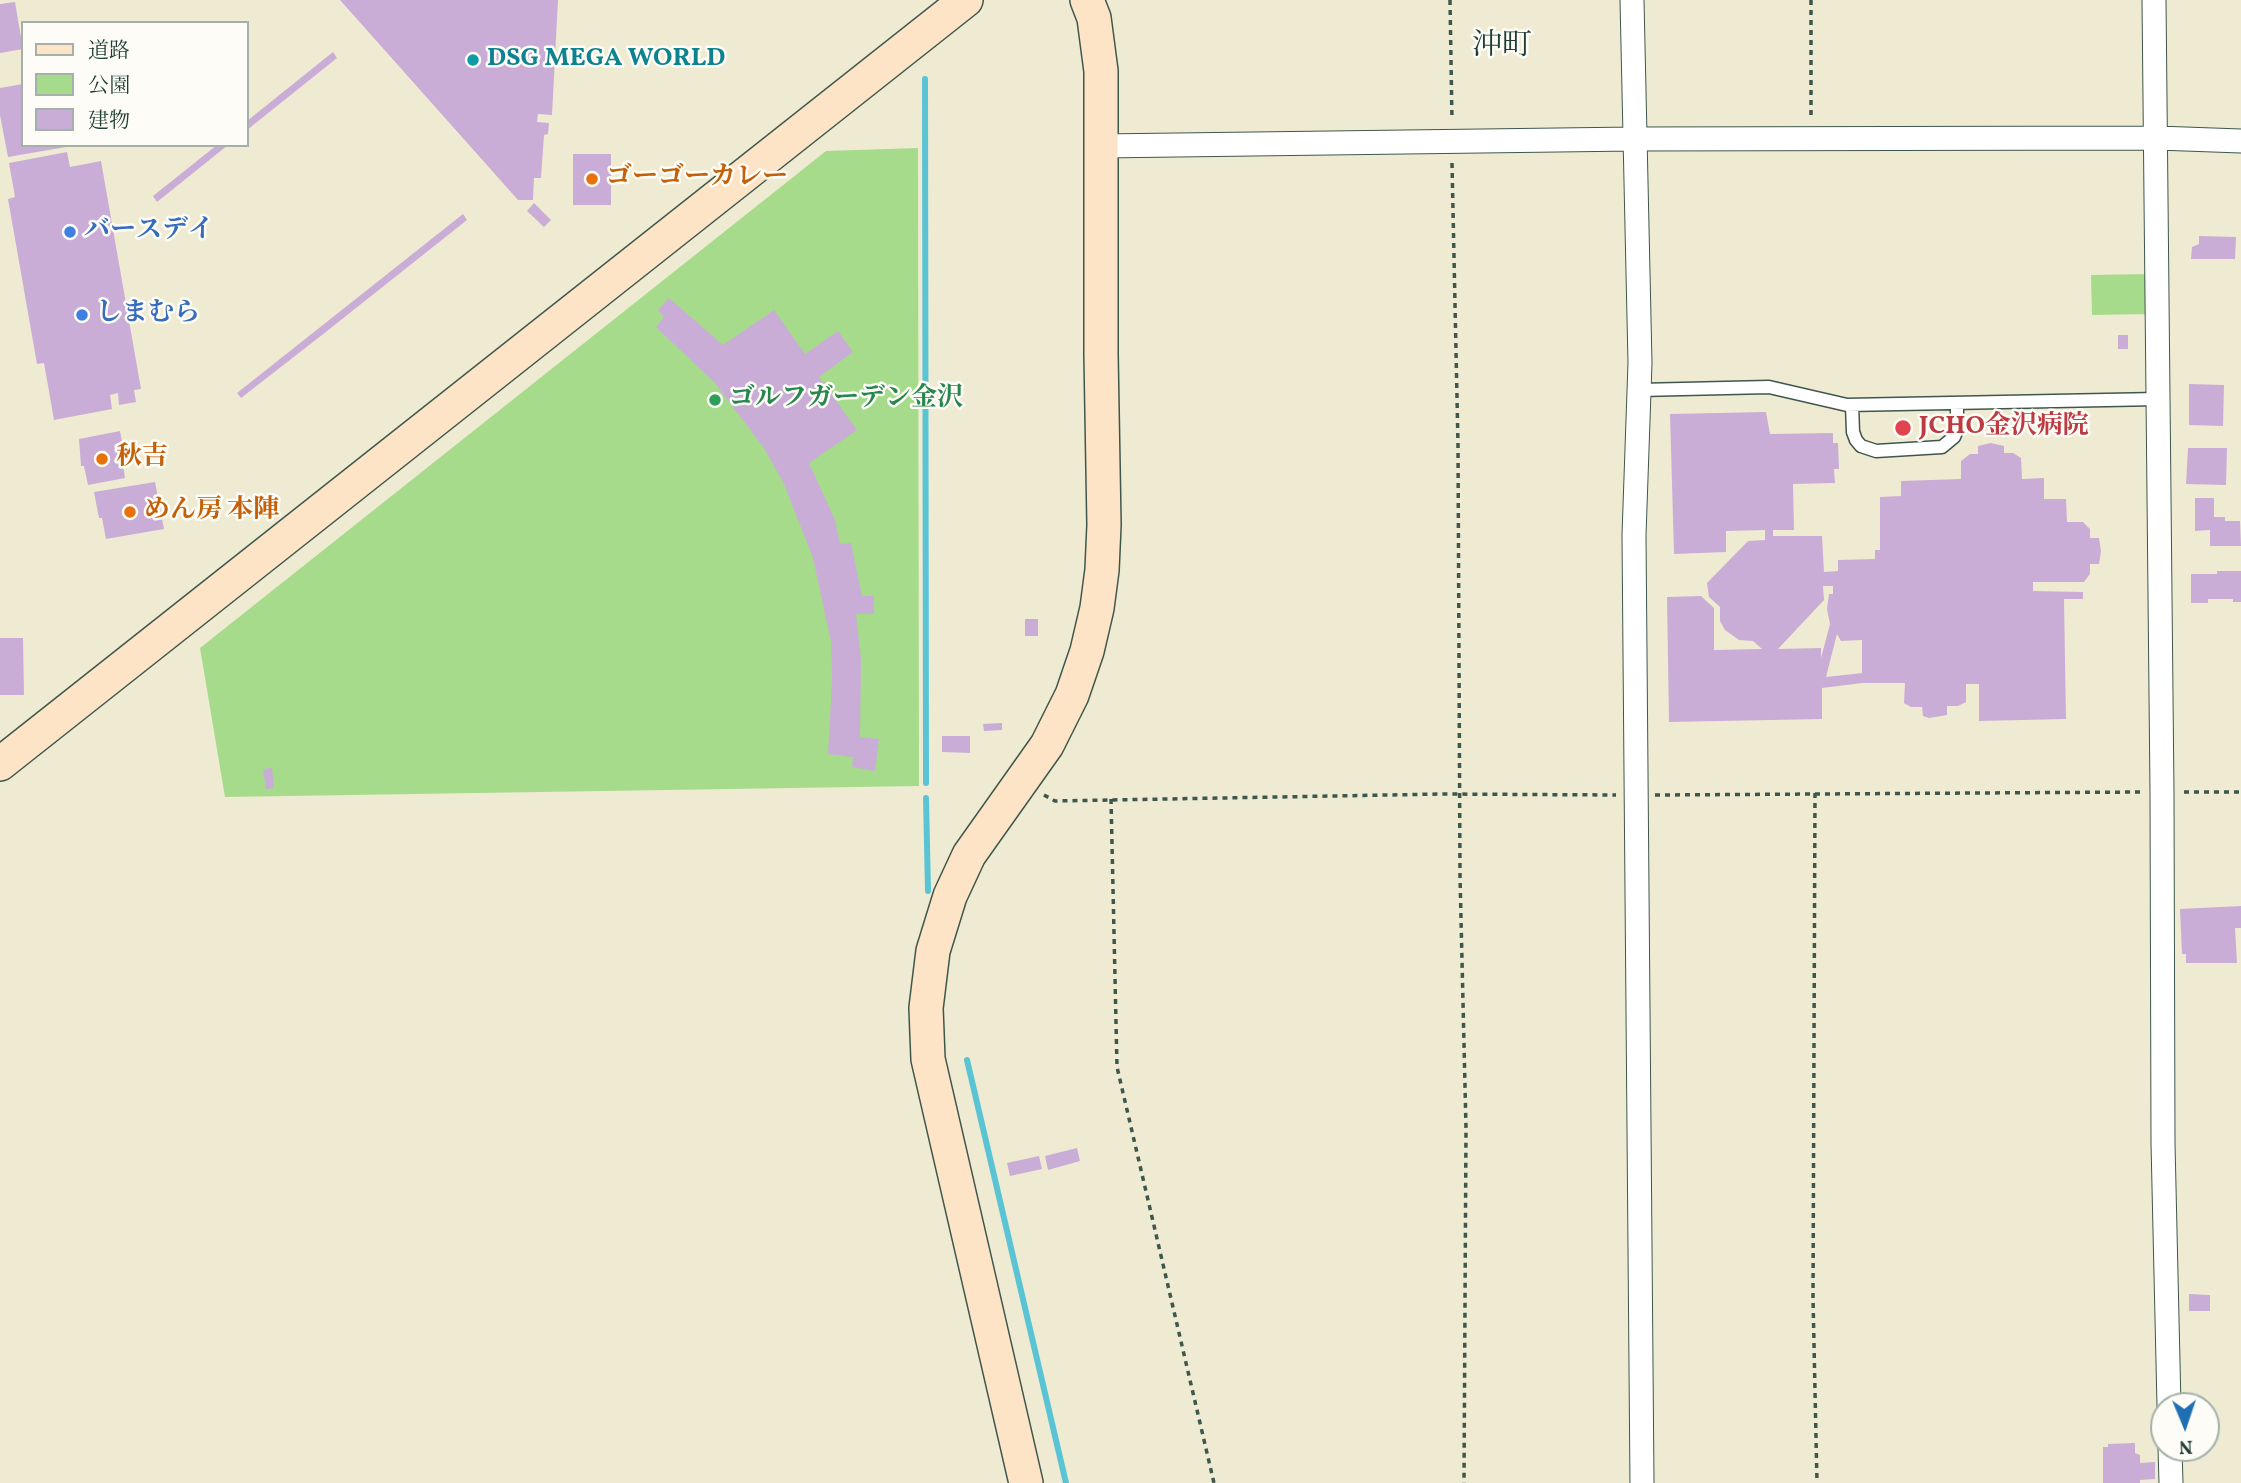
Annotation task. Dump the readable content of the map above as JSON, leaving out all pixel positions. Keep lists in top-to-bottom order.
{
  "districts": ["沖町"],
  "places": [
    "DSG MEGA WORLD",
    "ゴーゴーカレー",
    "バースデイ",
    "しまむら",
    "ゴルフガーデン金沢",
    "JCHO金沢病院",
    "秋吉",
    "めん房 本陣"
  ],
  "legend": ["道路", "公園", "建物"],
  "north": "bottom"
}
